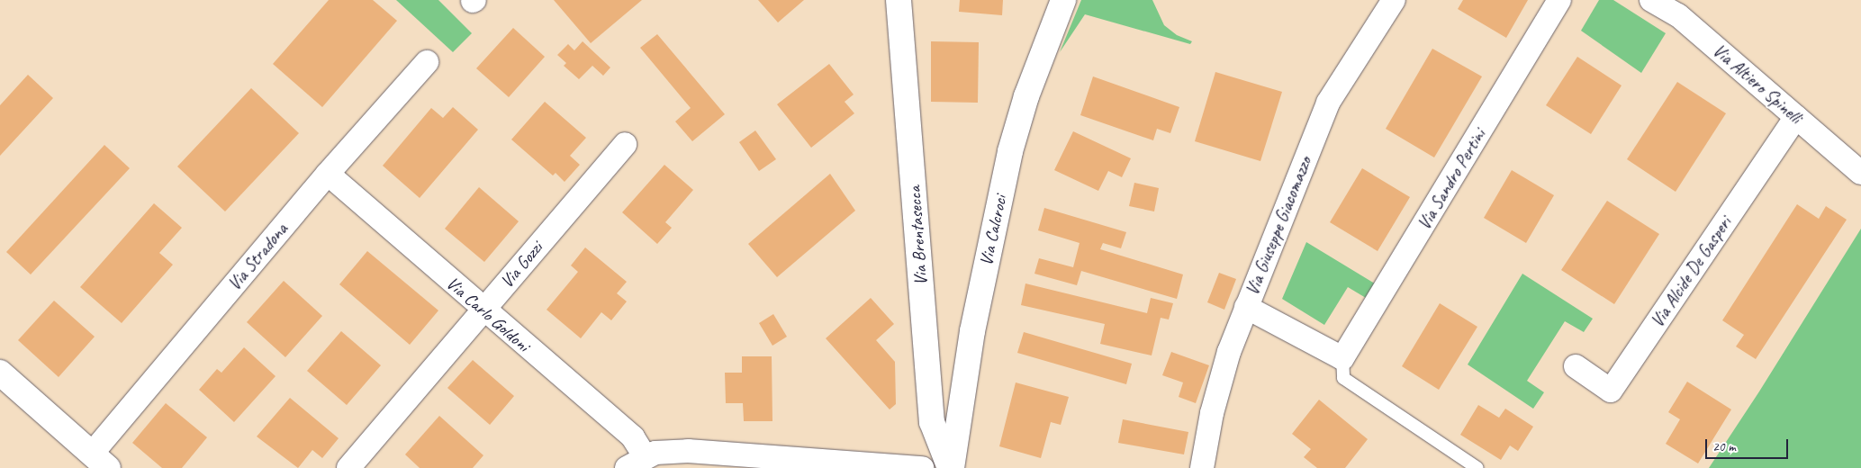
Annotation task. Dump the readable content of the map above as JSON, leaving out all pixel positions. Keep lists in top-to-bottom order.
{
  "streets": {
    "main road": ["Via Calcroci", "Via Brentasecca", "Via Stradona"],
    "street": [
      "Via Altiero Spinelli",
      "Via Sandro Pertini",
      "Via Giuseppe Giacomazzo",
      "Via Gozzi",
      "Via Alcide De Gasperi",
      "Via Carlo Goldoni"
    ]
  },
  "crossings": [
    ["Via Altiero Spinelli", "Via Alcide De Gasperi"],
    ["Via Calcroci", "Via Brentasecca"],
    ["Via Stradona", "Via Carlo Goldoni"],
    ["Via Gozzi", "Via Carlo Goldoni"]
  ],
  "scale_bar": "20 m"
}
